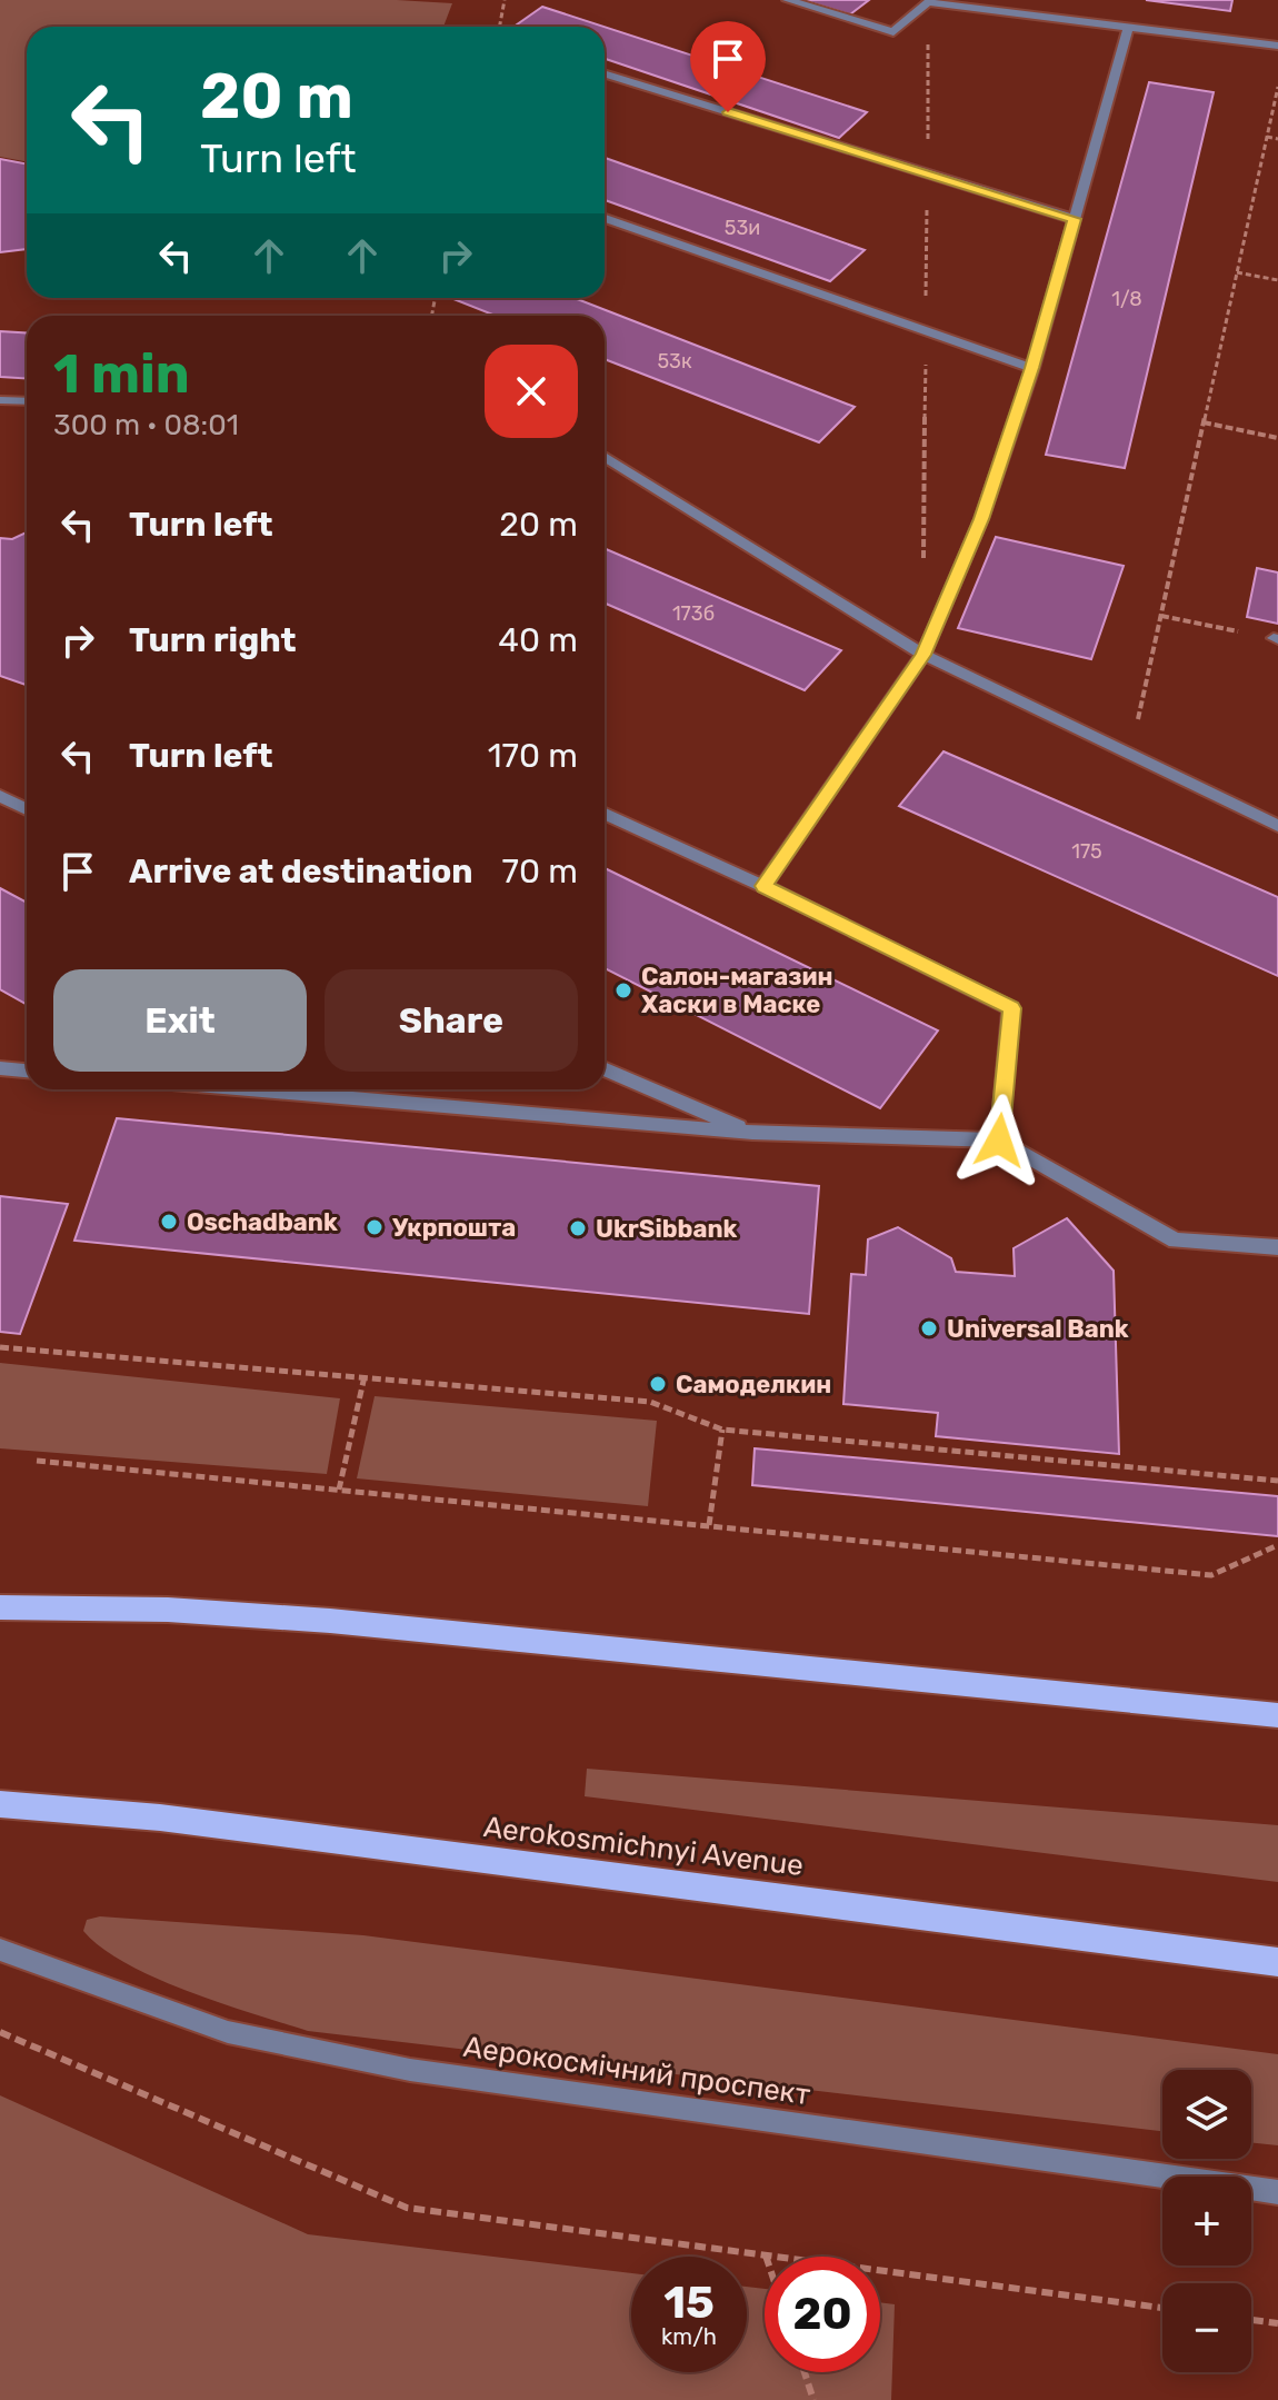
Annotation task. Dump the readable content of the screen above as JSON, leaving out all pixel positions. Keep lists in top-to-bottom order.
{
  "streets": {
    "main road": ["Aerokosmichnyi Avenue"],
    "street": ["Аерокосмічний проспект"]
  },
  "places": [
    "Салон-магазин Хаски в Маске",
    "Oschadbank",
    "Укрпошта",
    "UkrSibbank",
    "Universal Bank",
    "Самоделкин"
  ],
  "house_numbers": [
    "53и",
    "1/8",
    "53к",
    "173б",
    "175"
  ],
  "page": {
    "turn": ["20 m", "Turn left"],
    "heading": ["1 min", "300 m · 08:01"],
    "list": [
      {
        "name": "Turn left",
        "value": "20 m"
      },
      {
        "name": "Turn right",
        "value": "40 m"
      },
      {
        "name": "Turn left",
        "value": "170 m"
      },
      {
        "name": "Arrive at destination",
        "value": "70 m"
      }
    ],
    "buttons": ["Exit", "Share"],
    "map_buttons": ["+", "−"],
    "speed": "15 km/h",
    "limit": "20"
  }
}
